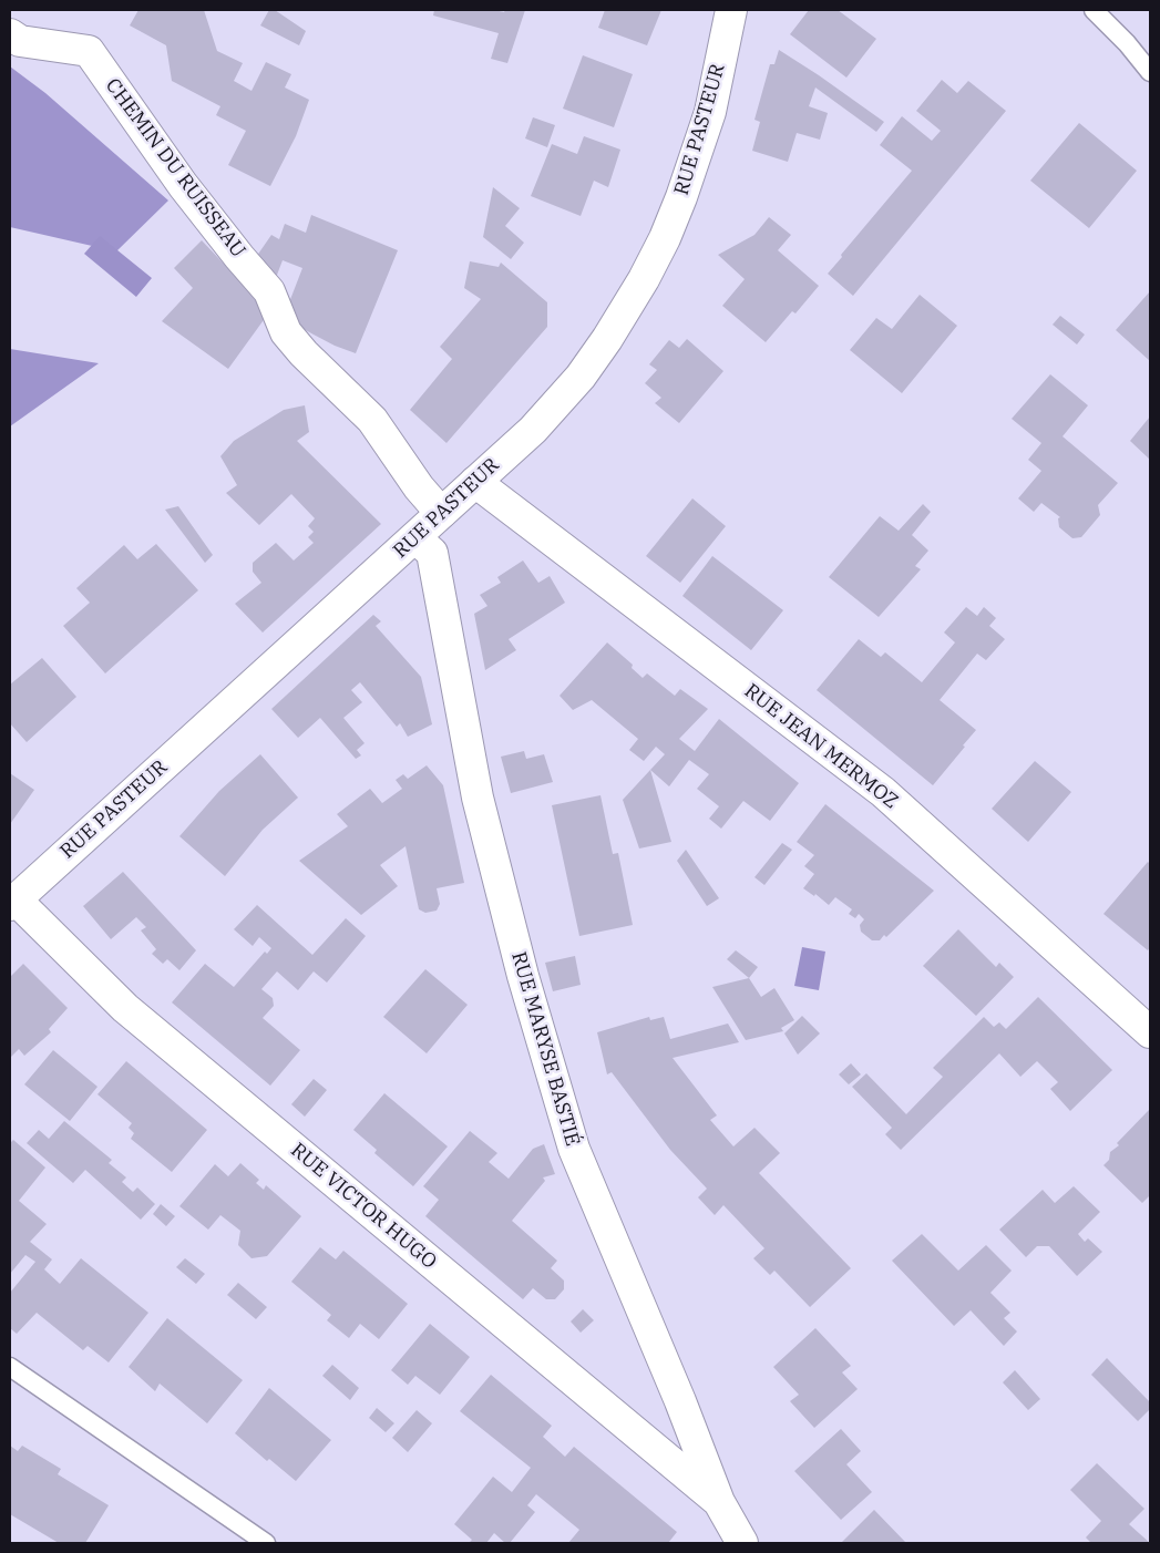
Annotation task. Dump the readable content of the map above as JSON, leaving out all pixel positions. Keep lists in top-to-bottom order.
{
  "streets": {
    "street": [
      "RUE PASTEUR",
      "CHEMIN DU RUISSEAU",
      "RUE JEAN MERMOZ",
      "RUE MARYSE BASTIÉ",
      "RUE VICTOR HUGO"
    ]
  },
  "crossings": [
    ["RUE PASTEUR", "CHEMIN DU RUISSEAU"],
    ["RUE PASTEUR", "RUE JEAN MERMOZ"],
    ["RUE PASTEUR", "RUE MARYSE BASTIÉ"],
    ["RUE PASTEUR", "RUE VICTOR HUGO"],
    ["RUE MARYSE BASTIÉ", "RUE VICTOR HUGO"]
  ]
}
